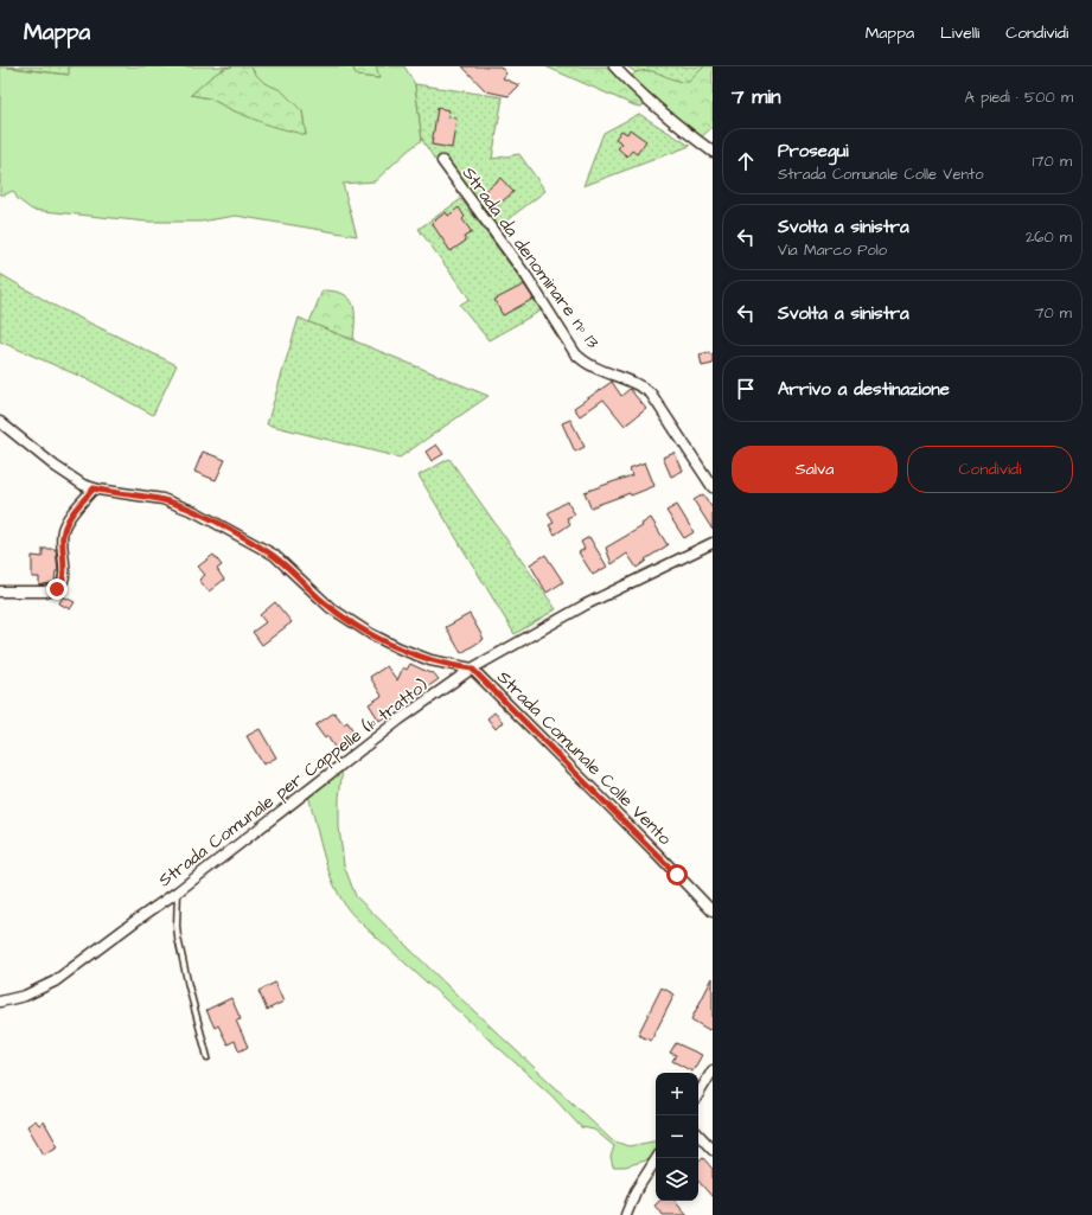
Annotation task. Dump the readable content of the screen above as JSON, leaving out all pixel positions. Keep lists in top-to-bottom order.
{
  "streets": {
    "street": ["Strada da denominare nº 13", "Strada Comunale Colle Vento", "Strada Comunale per Cappelle (1º tratto)"]
  },
  "crossings": [
    ["Strada Comunale Colle Vento", "Strada Comunale per Cappelle (1º tratto)"]
  ],
  "page": {
    "header": "Mappa",
    "nav": ["Mappa", "Livelli", "Condividi"],
    "heading": ["7 min", "A piedi · 500 m"],
    "list": [
      ["Prosegui", "Strada Comunale Colle Vento", "170 m"],
      ["Svolta a sinistra", "Via Marco Polo", "260 m"],
      ["Svolta a sinistra", "70 m"],
      "Arrivo a destinazione"
    ],
    "buttons": ["Salva", "Condividi"],
    "map_buttons": ["+", "−"]
  }
}
